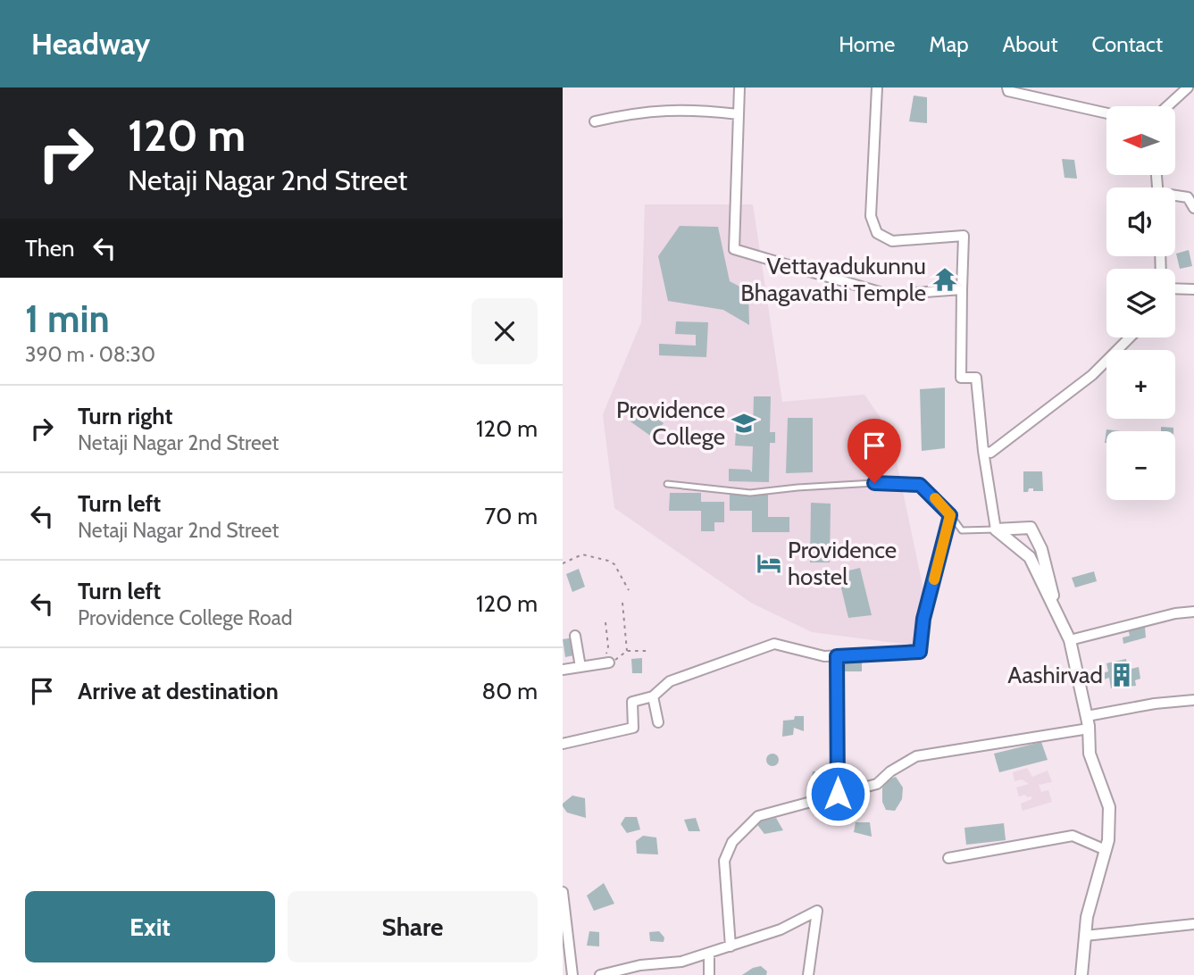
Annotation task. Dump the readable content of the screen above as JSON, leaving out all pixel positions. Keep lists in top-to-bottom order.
{
  "places": {
    "temple": ["Vettayadukunnu Bhagavathi Temple"],
    "school or university": ["Providence College"],
    "hotel": ["Providence hostel"],
    "building": ["Aashirvad"]
  },
  "north": "left",
  "page": {
    "header": "Headway",
    "nav": [
      "Home",
      "Map",
      "About",
      "Contact"
    ],
    "turn": ["120 m", "Netaji Nagar 2nd Street"],
    "map_buttons": ["+", "−"],
    "then": "Then",
    "heading": ["1 min", "390 m · 08:30"],
    "list": [
      {
        "name": "Turn right",
        "note": "Netaji Nagar 2nd Street",
        "value": "120 m"
      },
      {
        "name": "Turn left",
        "note": "Netaji Nagar 2nd Street",
        "value": "70 m"
      },
      {
        "name": "Turn left",
        "note": "Providence College Road",
        "value": "120 m"
      },
      {
        "name": "Arrive at destination",
        "value": "80 m"
      }
    ],
    "buttons": ["Exit", "Share"]
  }
}
